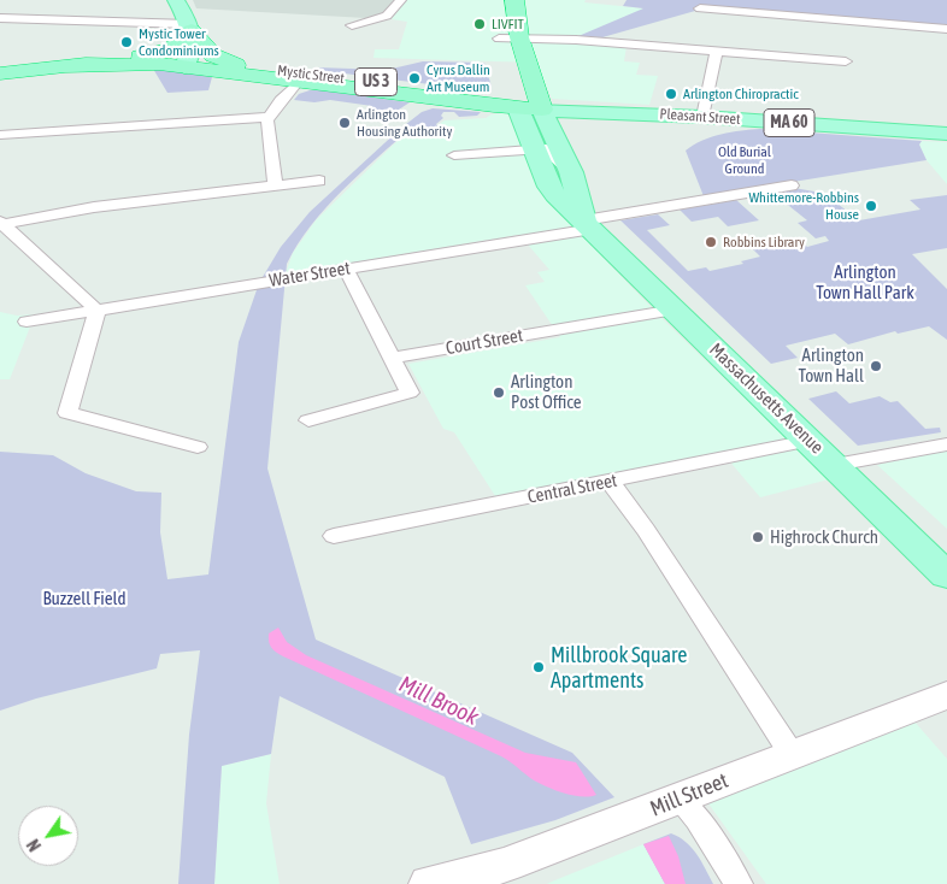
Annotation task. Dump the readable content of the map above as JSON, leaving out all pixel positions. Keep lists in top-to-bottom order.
{
  "streets": {
    "highway": ["Mystic Street", "US 3"],
    "main road": [
      "Pleasant Street",
      "MA 60",
      "Massachusetts Avenue",
      "Mill Street"
    ],
    "street": ["Water Street", "Court Street", "Central Street"]
  },
  "crossings": [
    ["Mystic Street", "Pleasant Street"],
    ["Mystic Street", "Massachusetts Avenue"],
    ["Water Street", "Massachusetts Avenue"],
    ["Court Street", "Massachusetts Avenue"],
    ["Massachusetts Avenue", "Central Street"]
  ],
  "water": ["Mill Brook"],
  "parks": ["Old Burial Ground", "Arlington Town Hall Park", "Buzzell Field"],
  "places": [
    "LIVFIT",
    "Mystic Tower Condominiums",
    "Cyrus Dallin Art Museum",
    "Arlington Chiropractic",
    "Arlington Housing Authority",
    "Whittemore-Robbins House",
    "Robbins Library",
    "Arlington Town Hall",
    "Arlington Post Office",
    "Highrock Church",
    "Millbrook Square Apartments"
  ],
  "north": "bottom left"
}
